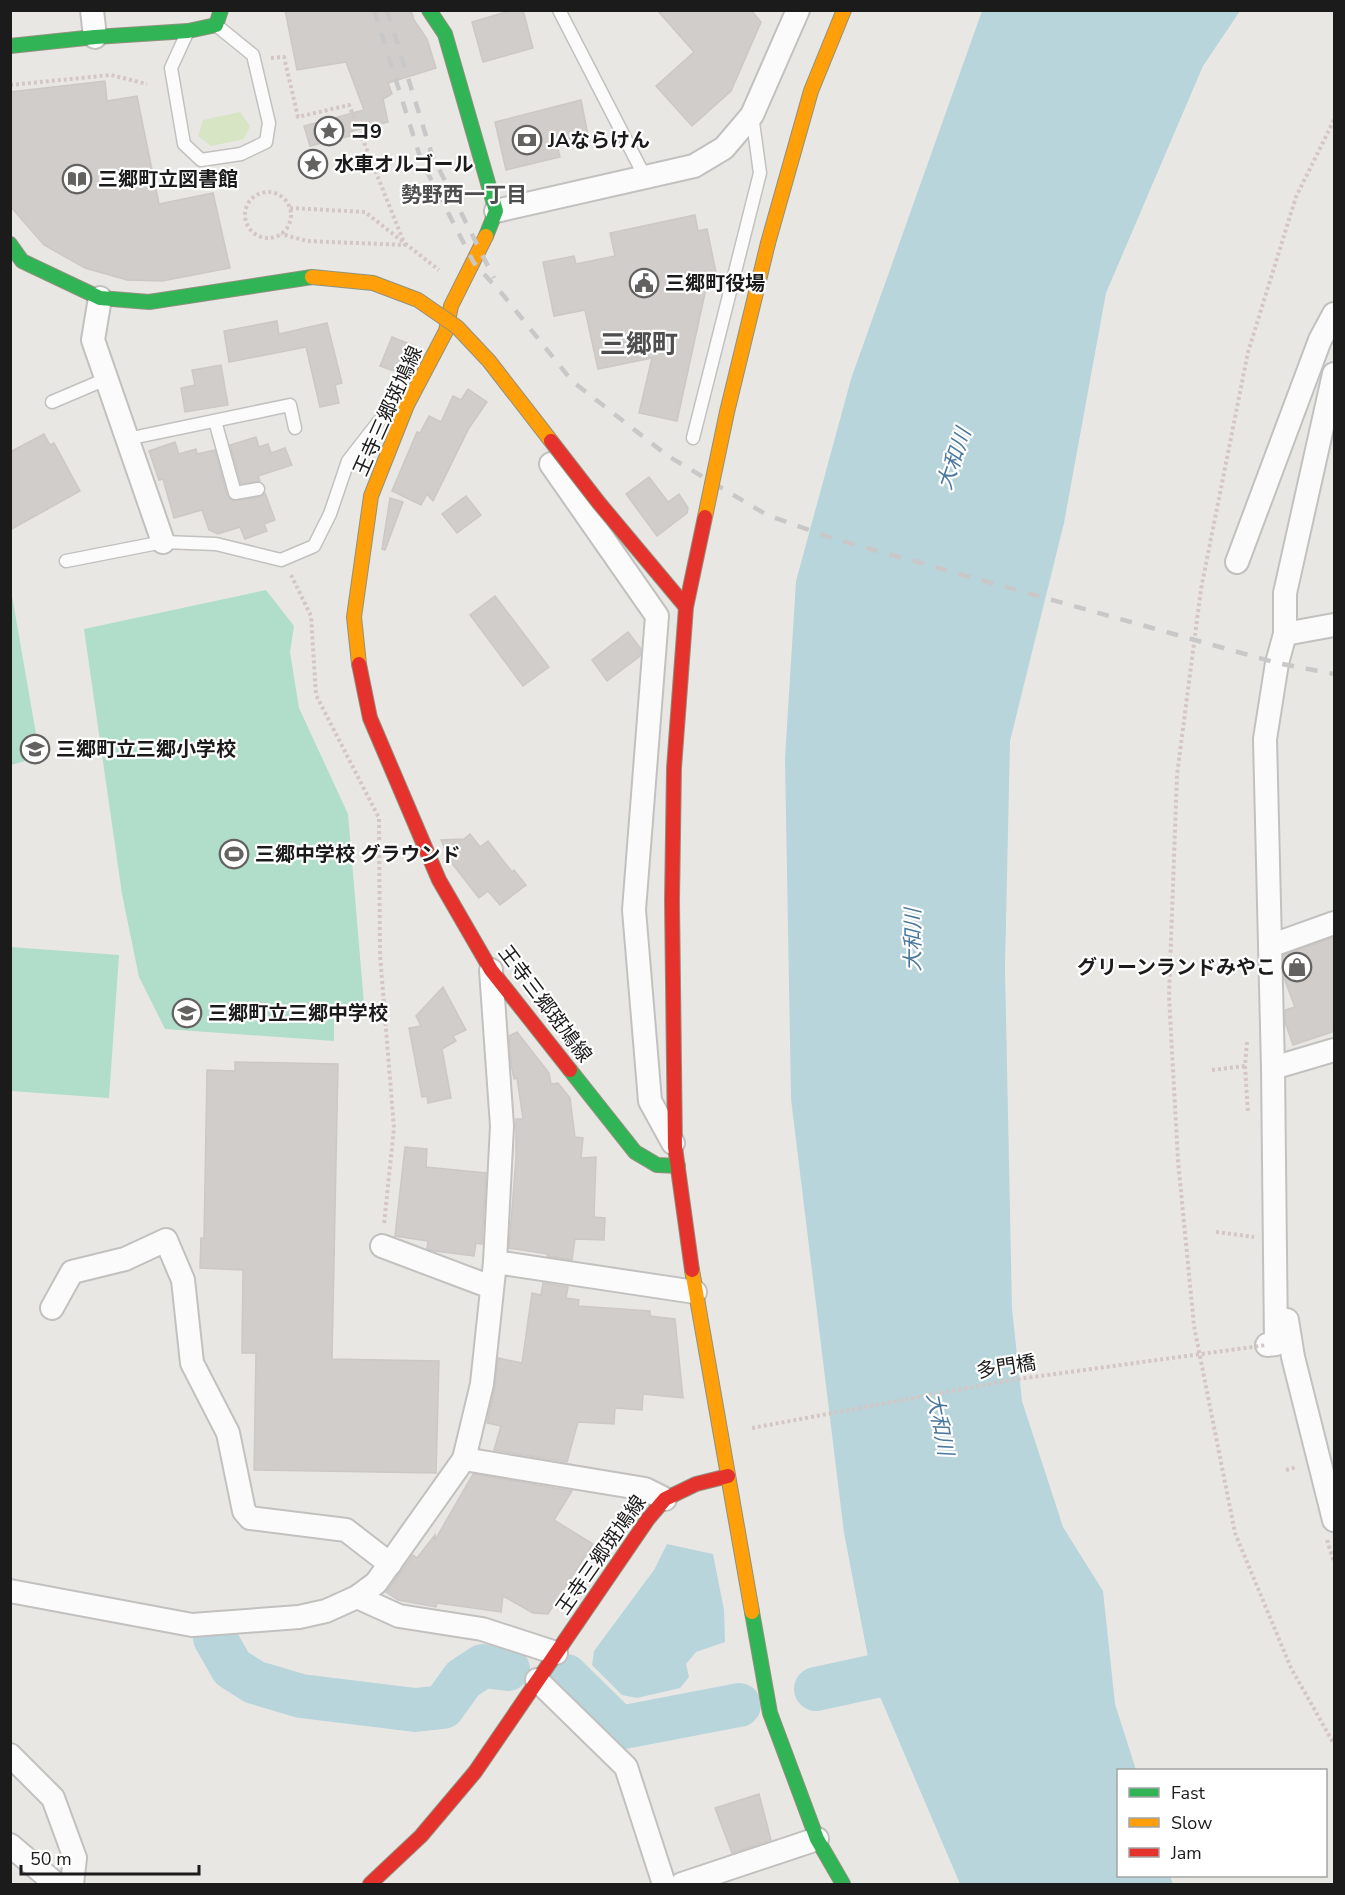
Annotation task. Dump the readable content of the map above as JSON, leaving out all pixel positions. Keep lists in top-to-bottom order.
{
  "streets": {
    "street": ["王寺三郷斑鳩線"],
    "path": ["多門橋"]
  },
  "districts": ["勢野西一丁目", "三郷町"],
  "water": ["大和川"],
  "places": {
    "place": ["コ9", "水車オルゴール"],
    "bank": ["JAならけん"],
    "library": ["三郷町立図書館"],
    "public building": ["三郷町役場"],
    "school or university": ["三郷町立三郷小学校", "三郷町立三郷中学校"],
    "sports": ["三郷中学校 グラウンド"],
    "shop": ["グリーンランドみやこ"]
  },
  "legend": ["Fast", "Slow", "Jam"],
  "scale_bar": "50 m"
}
